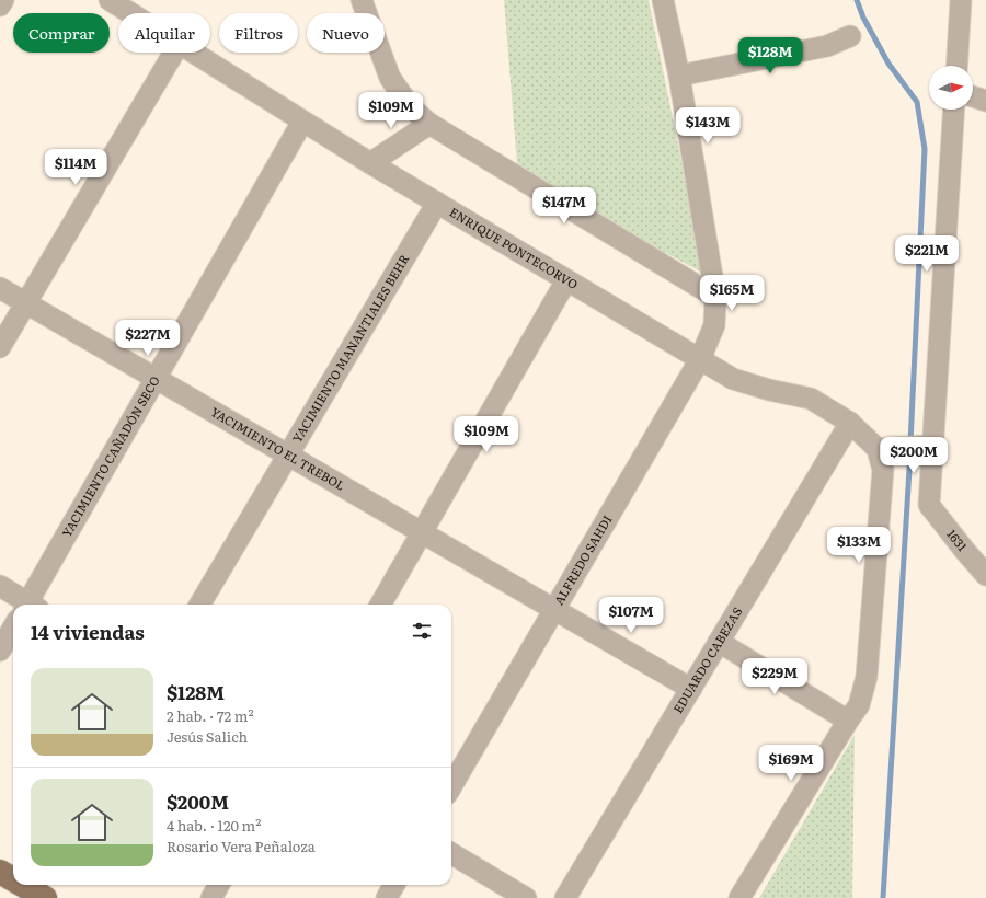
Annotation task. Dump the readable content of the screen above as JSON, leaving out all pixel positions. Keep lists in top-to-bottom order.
{
  "streets": {
    "street": [
      "ENRIQUE PONTECORVO",
      "YACIMIENTO MANANTIALES BEHR",
      "YACIMIENTO EL TREBOL",
      "YACIMIENTO CAÑADÓN SECO",
      "1631",
      "ALFREDO SAHDI",
      "EDUARDO CABEZAS"
    ]
  },
  "crossings": [
    ["ENRIQUE PONTECORVO", "YACIMIENTO MANANTIALES BEHR"],
    ["ENRIQUE PONTECORVO", "YACIMIENTO CAÑADÓN SECO"],
    ["ENRIQUE PONTECORVO", "ALFREDO SAHDI"],
    ["ENRIQUE PONTECORVO", "EDUARDO CABEZAS"],
    ["YACIMIENTO MANANTIALES BEHR", "YACIMIENTO EL TREBOL"],
    ["YACIMIENTO EL TREBOL", "YACIMIENTO CAÑADÓN SECO"],
    ["YACIMIENTO EL TREBOL", "ALFREDO SAHDI"],
    ["YACIMIENTO EL TREBOL", "EDUARDO CABEZAS"]
  ],
  "north": "right",
  "page": {
    "chip": [
      "Comprar",
      "Alquilar",
      "Filtros",
      "Nuevo"
    ],
    "price": [
      "$128M",
      "$109M",
      "$143M",
      "$114M",
      "$147M",
      "$221M",
      "$165M",
      "$227M",
      "$109M",
      "$200M",
      "$133M",
      "$107M",
      "$229M",
      "$169M"
    ],
    "heading": "14 viviendas",
    "list": [
      {
        "name": "$128M",
        "note": "2 hab. · 72 m² · Jesús Salich"
      },
      {
        "name": "$200M",
        "note": "4 hab. · 120 m² · Rosario Vera Peñaloza"
      }
    ]
  }
}
